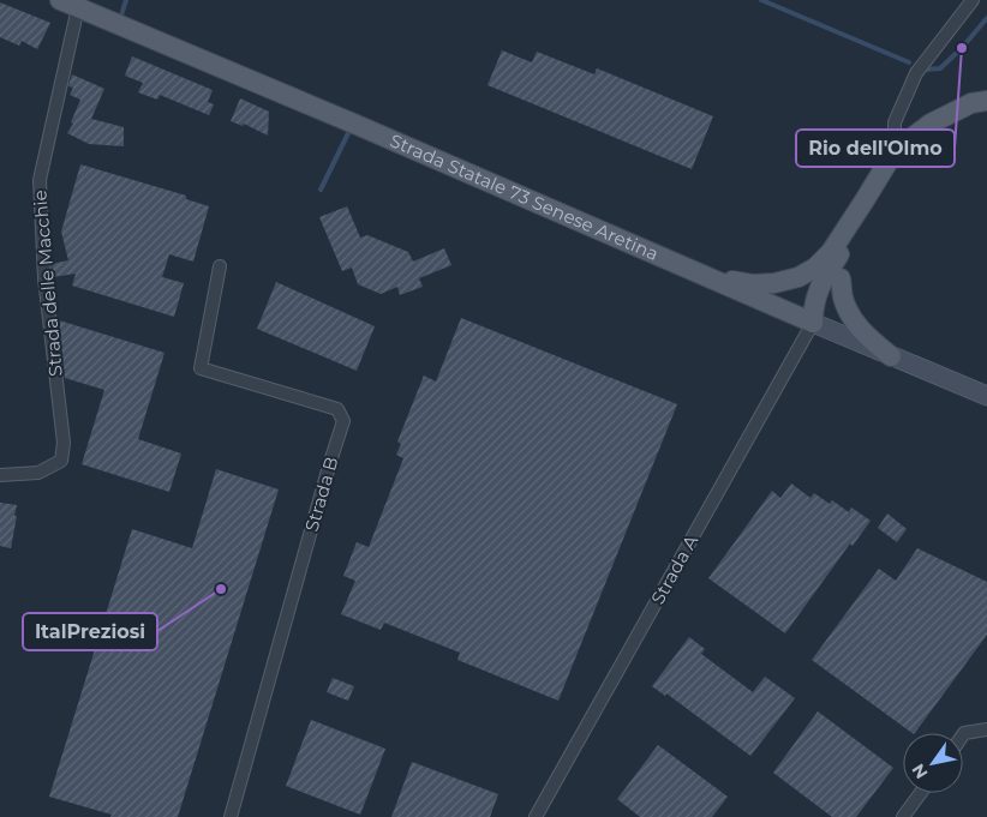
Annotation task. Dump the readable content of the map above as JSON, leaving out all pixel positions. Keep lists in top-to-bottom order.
{
  "streets": {
    "main road": ["Strada Statale 73 Senese Aretina"],
    "street": ["Strada delle Macchie", "Strada B", "Strada A"]
  },
  "crossings": [
    ["Strada Statale 73 Senese Aretina", "Strada delle Macchie"],
    ["Strada Statale 73 Senese Aretina", "Strada A"]
  ],
  "places": ["Rio dell'Olmo", "ItalPreziosi"],
  "north": "bottom left"
}
